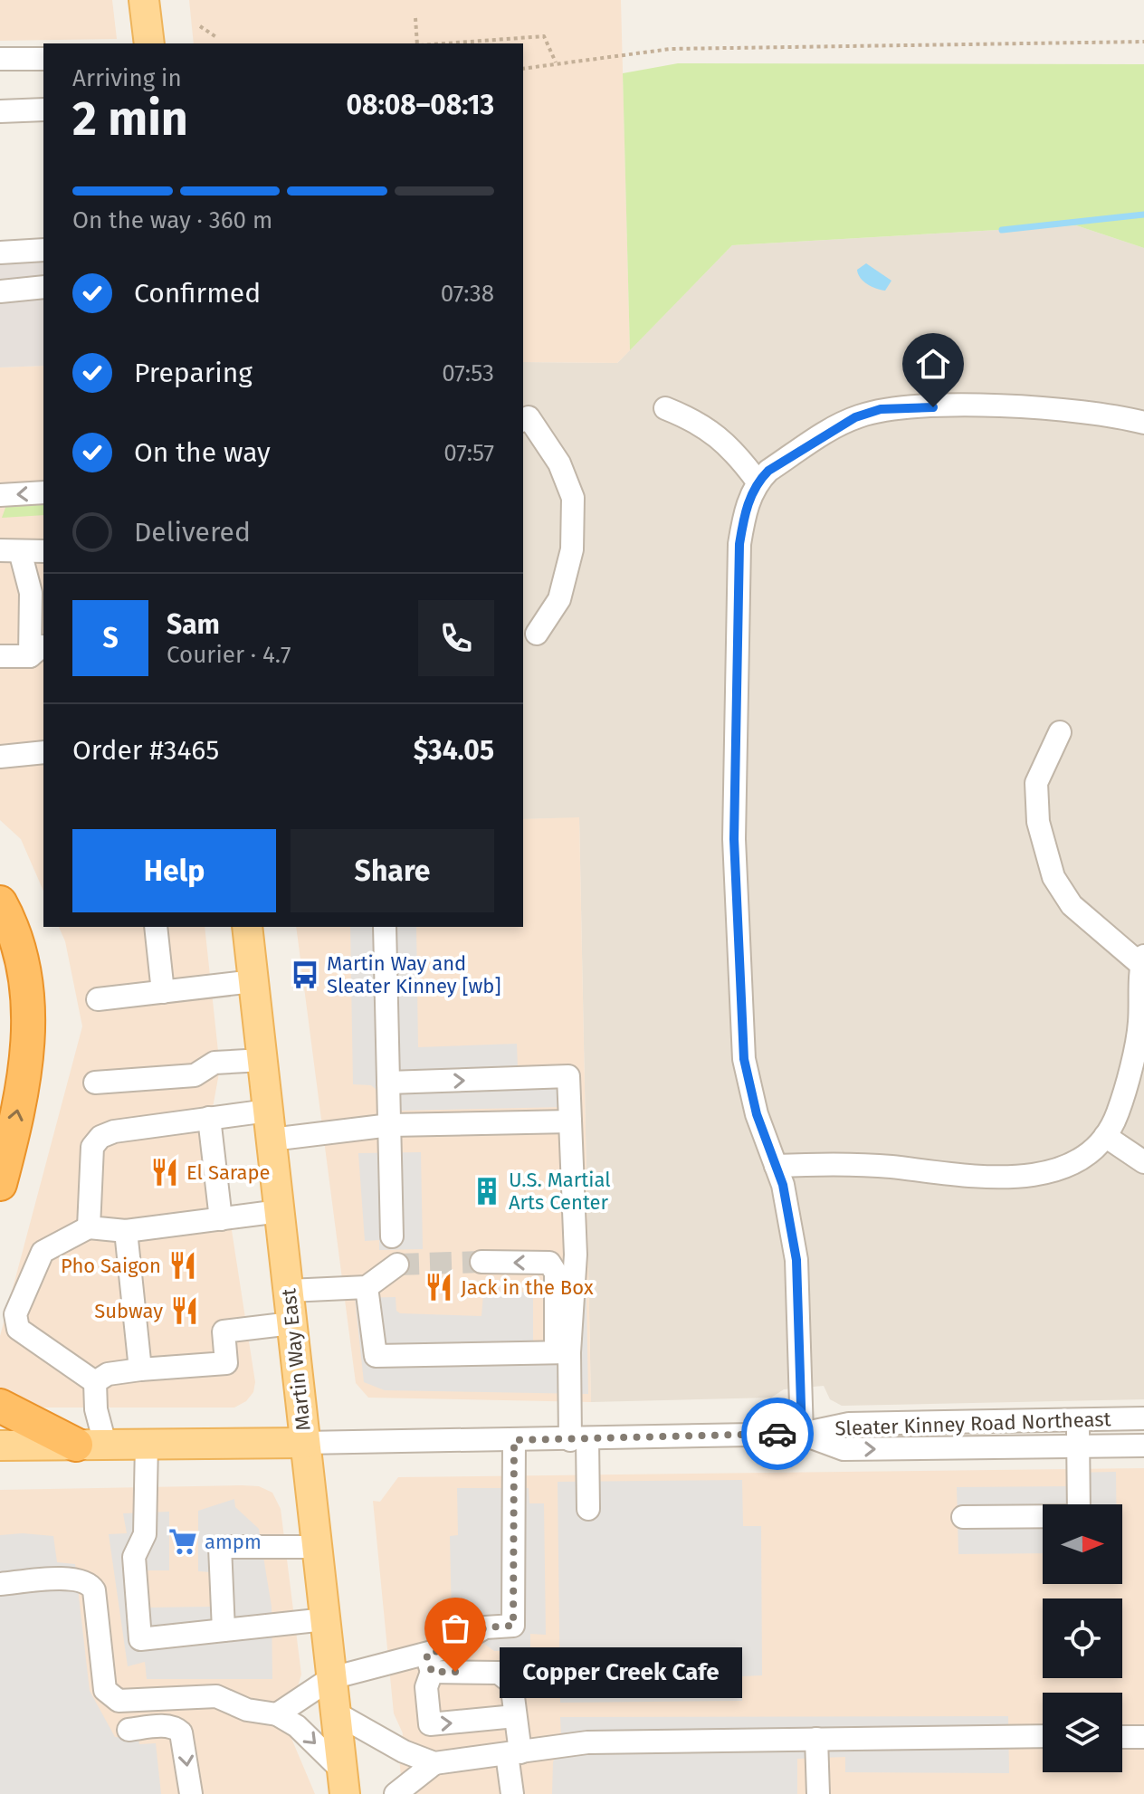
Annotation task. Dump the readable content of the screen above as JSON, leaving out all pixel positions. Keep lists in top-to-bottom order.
{
  "streets": {
    "main road": ["Martin Way East"],
    "street": ["Sleater Kinney Road Northeast"]
  },
  "crossings": [
    ["Martin Way East", "Sleater Kinney Road Northeast"]
  ],
  "places": {
    "bus stop": ["Martin Way and Sleater Kinney [wb]"],
    "restaurant": [
      "El Sarape",
      "Pho Saigon",
      "Jack in the Box",
      "Subway"
    ],
    "building": ["U.S. Martial Arts Center"],
    "supermarket": ["ampm"],
    "other": ["Copper Creek Cafe"]
  },
  "north": "right",
  "page": {
    "heading": ["2 min", "Arriving in", "08:08–08:13"],
    "panel": [
      "Sam",
      "Courier · 4.7",
      "Order #3465",
      "$34.05"
    ],
    "bar": "On the way · 360 m",
    "list": [
      ["Confirmed", "07:38"],
      ["Preparing", "07:53"],
      ["On the way", "07:57"],
      "Delivered"
    ],
    "round": "S",
    "buttons": ["Help", "Share"],
    "bubble": "Copper Creek Cafe"
  }
}
